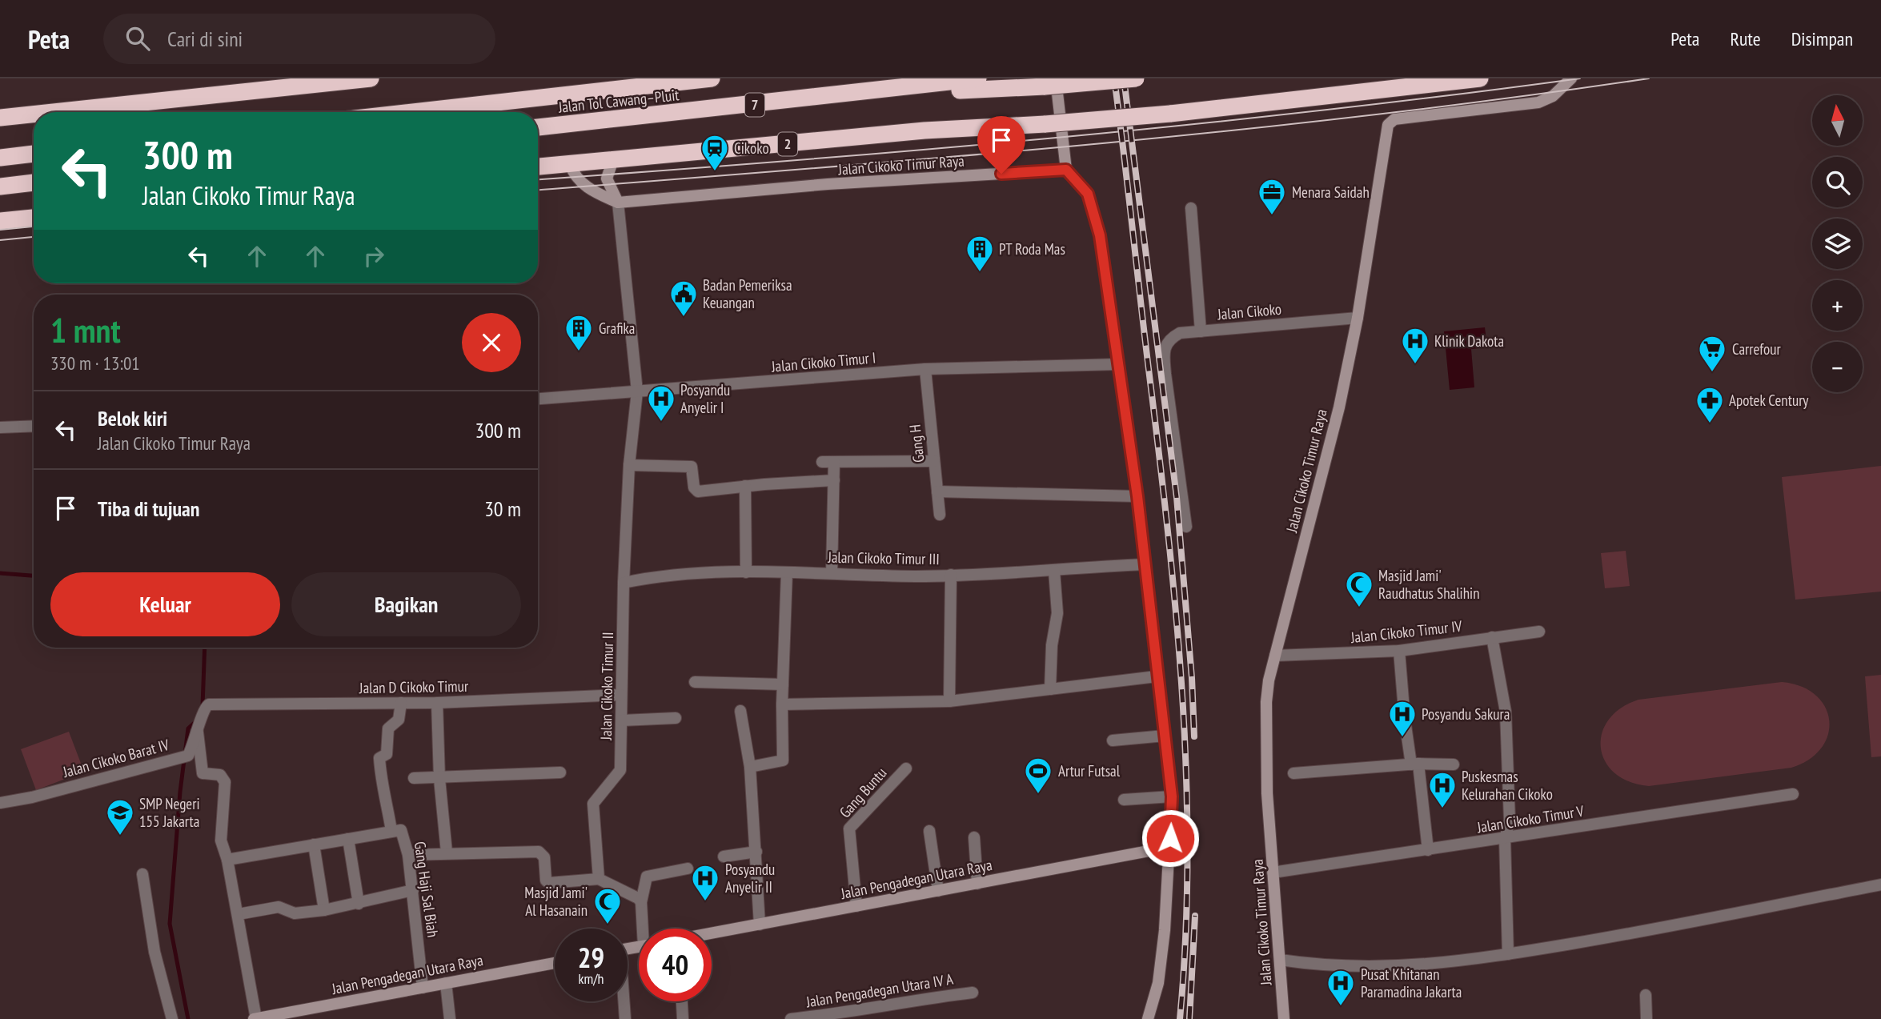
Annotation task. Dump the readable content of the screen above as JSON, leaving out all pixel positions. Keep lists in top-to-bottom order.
{
  "streets": {
    "highway": ["Jalan Tol Cawang–Pluit", "7", "2"],
    "street": [
      "Jalan Cikoko Timur Raya",
      "Jalan Cikoko",
      "Jalan Cikoko Timur I",
      "Gang H",
      "Jalan Cikoko Timur III",
      "Jalan Cikoko Timur IV",
      "Jalan Cikoko Timur II",
      "Jalan D Cikoko Timur",
      "Jalan Cikoko Barat IV",
      "Gang Buntu",
      "Jalan Cikoko Timur V",
      "Jalan Pengadegan Utara Raya",
      "Gang Haji Sal Biah",
      "Jalan Pengadegan Utara IV A"
    ]
  },
  "crossings": [
    ["2", "Jalan Cikoko Timur Raya"],
    ["Jalan Cikoko Timur Raya", "Jalan Cikoko"],
    ["Jalan Cikoko Timur Raya", "Jalan Cikoko Timur IV"],
    ["Jalan Cikoko Timur Raya", "Jalan Cikoko Timur II"],
    ["Jalan Cikoko Timur Raya", "Jalan Cikoko Timur V"],
    ["Jalan Cikoko Timur I", "Gang H"],
    ["Jalan Cikoko Timur I", "Jalan Cikoko Timur II"],
    ["Jalan Cikoko Timur III", "Jalan Cikoko Timur II"],
    ["Jalan Cikoko Timur II", "Jalan D Cikoko Timur"],
    ["Jalan D Cikoko Timur", "Jalan Cikoko Barat IV"],
    ["Jalan D Cikoko Timur", "Gang Haji Sal Biah"],
    ["Gang Buntu", "Jalan Pengadegan Utara Raya"],
    ["Jalan Pengadegan Utara Raya", "Gang Haji Sal Biah"]
  ],
  "places": {
    "station": ["Cikoko"],
    "office": ["Menara Saidah"],
    "building": ["PT Roda Mas", "Grafika"],
    "public building": ["Badan Pemeriksa Keuangan"],
    "hospital": [
      "Klinik Dakota",
      "Posyandu Anyelir I",
      "Posyandu Sakura",
      "Puskesmas Kelurahan Cikoko",
      "Posyandu Anyelir II",
      "Pusat Khitanan Paramadina Jakarta"
    ],
    "supermarket": ["Carrefour"],
    "pharmacy": ["Apotek Century"],
    "mosque": ["Masjid Jami' Raudhatus Shalihin", "Masjid Jami' Al Hasanain"],
    "sports": ["Artur Futsal"],
    "school or university": ["SMP Negeri 155 Jakarta"]
  },
  "north": "top",
  "page": {
    "header": "Peta",
    "search": "Cari di sini",
    "nav": ["Peta", "Rute", "Disimpan"],
    "map_buttons": ["+", "−"],
    "turn": ["300 m", "Jalan Cikoko Timur Raya"],
    "heading": ["1 mnt", "330 m · 13:01"],
    "list": [
      {
        "name": "Belok kiri",
        "note": "Jalan Cikoko Timur Raya",
        "value": "300 m"
      },
      {
        "name": "Tiba di tujuan",
        "value": "30 m"
      }
    ],
    "buttons": ["Keluar", "Bagikan"],
    "speed": "29 km/h",
    "limit": "40"
  }
}
